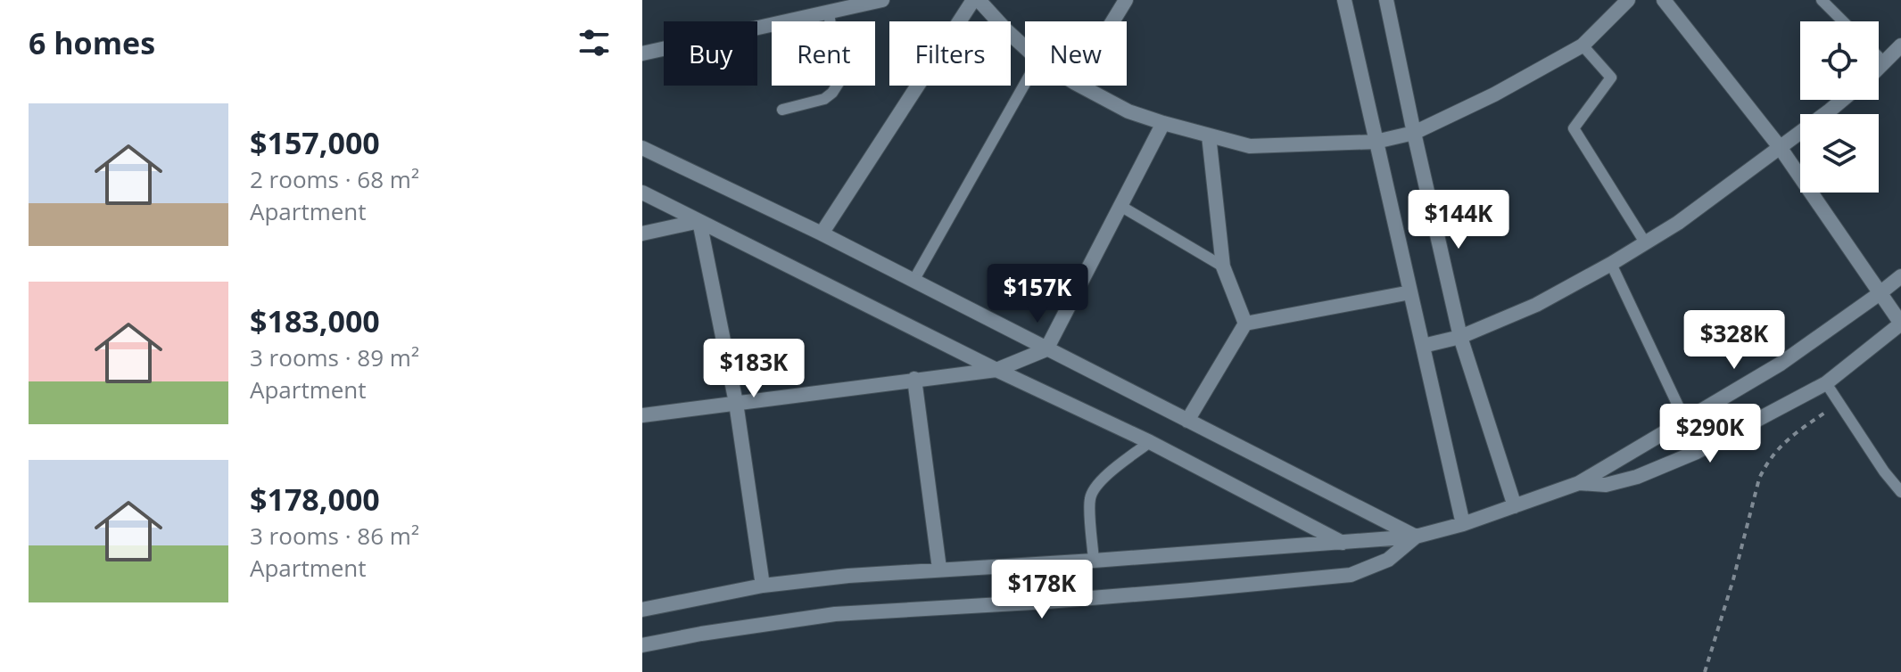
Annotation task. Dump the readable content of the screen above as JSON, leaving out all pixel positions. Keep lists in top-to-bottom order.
{
  "page": {
    "heading": "6 homes",
    "chip": [
      "Buy",
      "Rent",
      "Filters",
      "New"
    ],
    "list": [
      {
        "name": "$157,000",
        "note": "2 rooms · 68 m² · Apartment"
      },
      {
        "name": "$183,000",
        "note": "3 rooms · 89 m² · Apartment"
      },
      {
        "name": "$178,000",
        "note": "3 rooms · 86 m² · Apartment"
      }
    ],
    "price": [
      "$144K",
      "$157K",
      "$328K",
      "$183K",
      "$290K",
      "$178K"
    ]
  }
}
